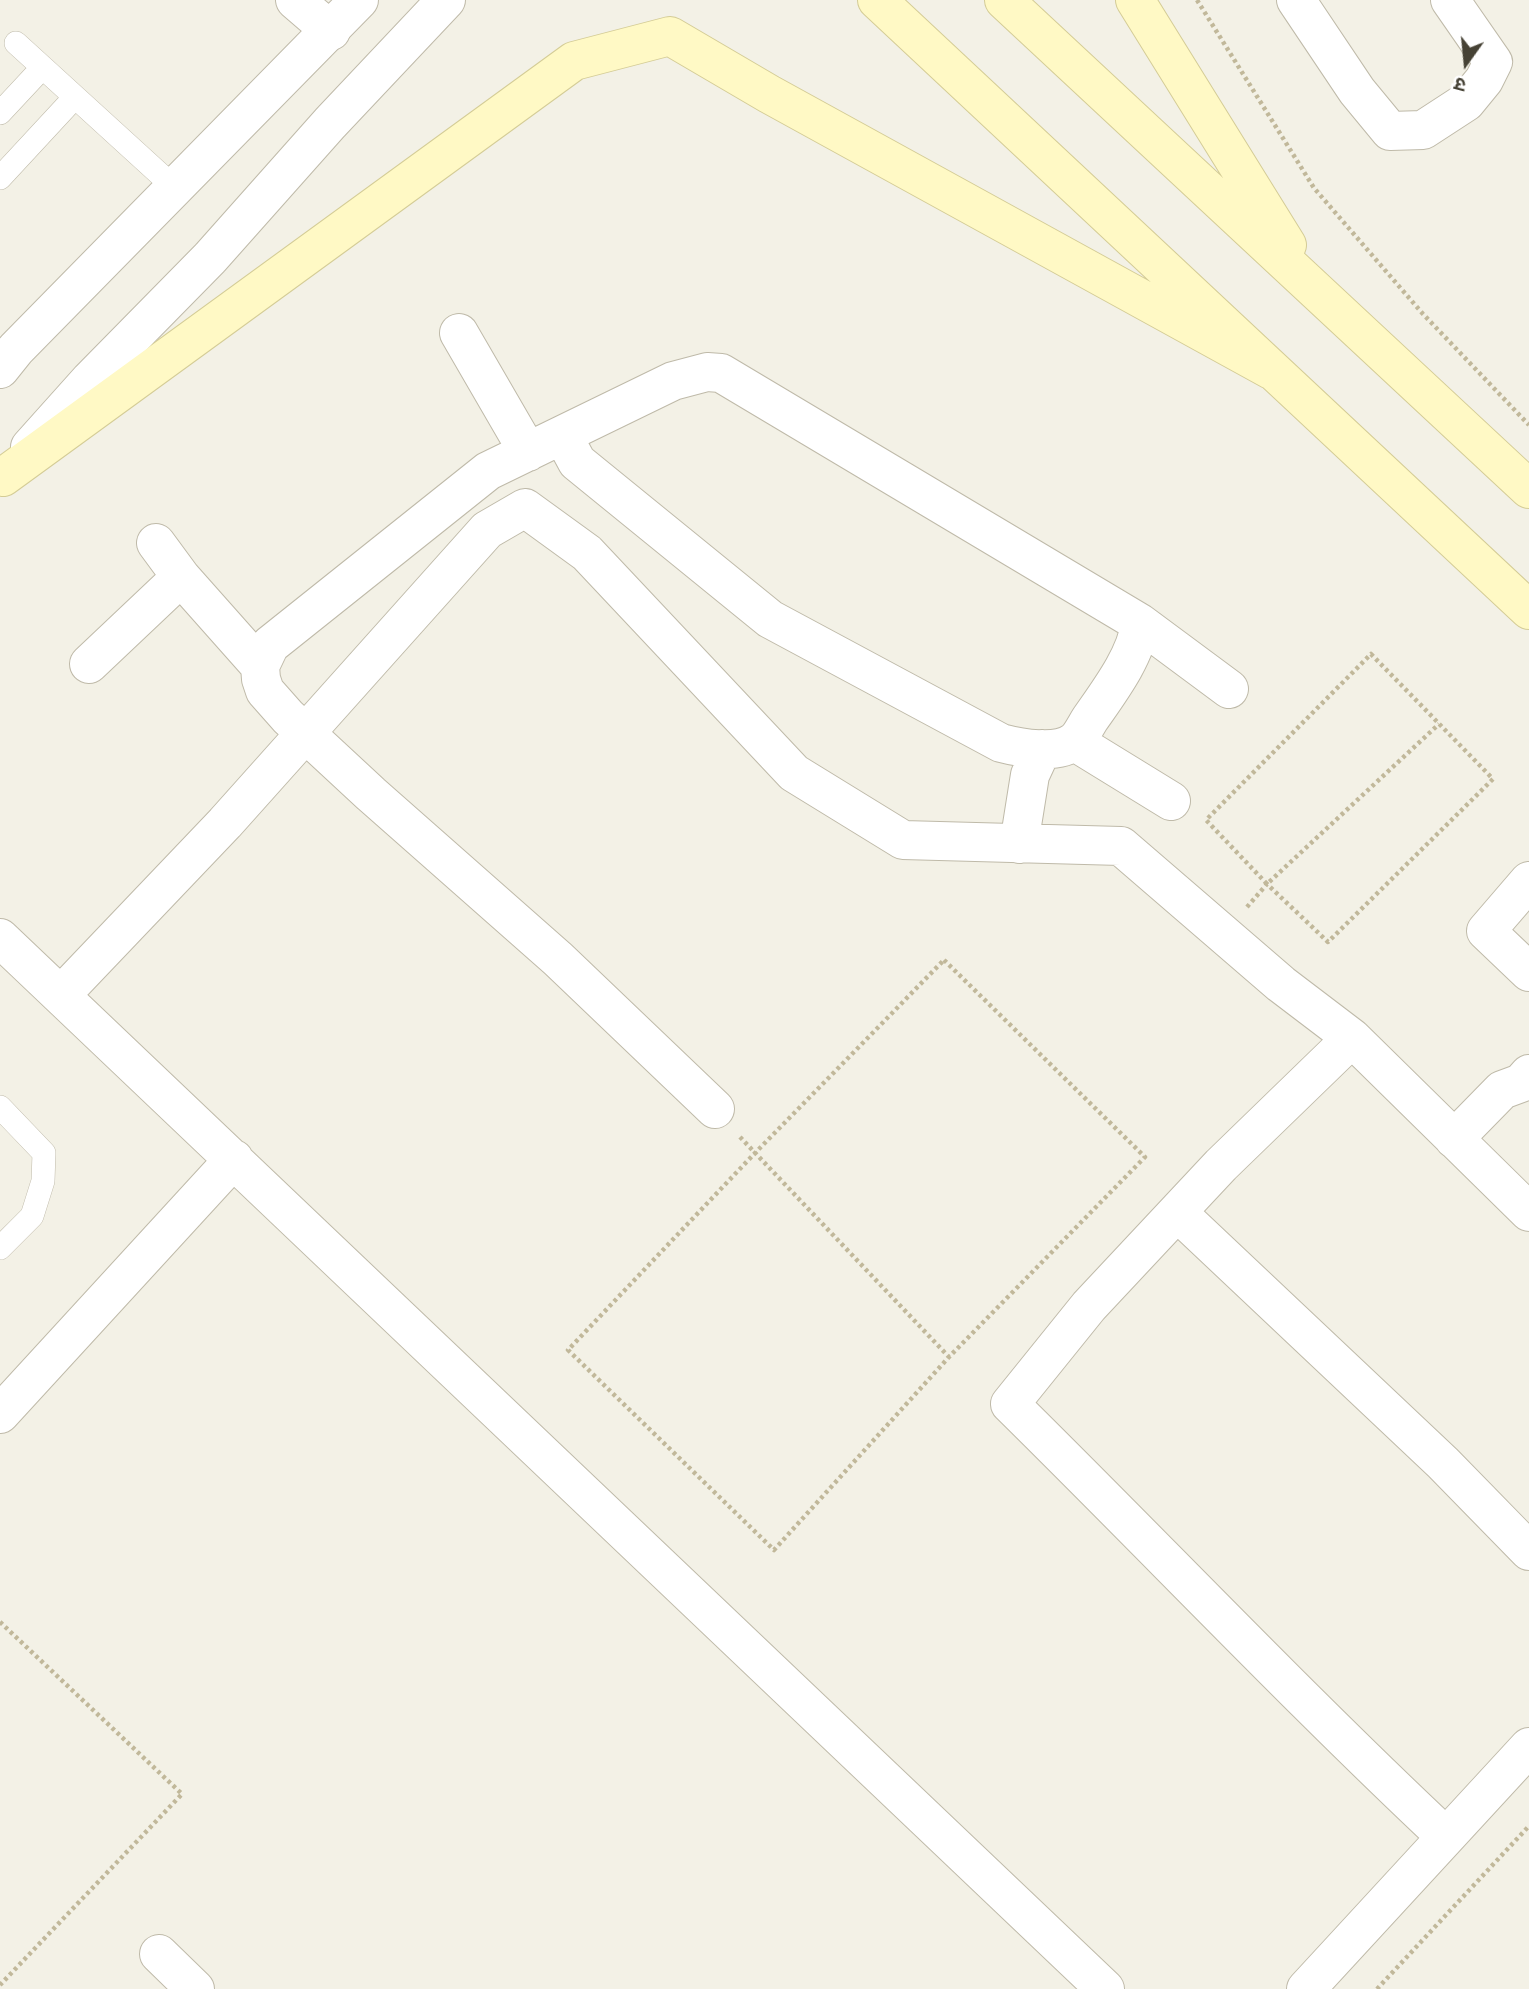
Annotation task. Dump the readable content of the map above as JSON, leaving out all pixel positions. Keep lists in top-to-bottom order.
{
  "north": "bottom"
}
